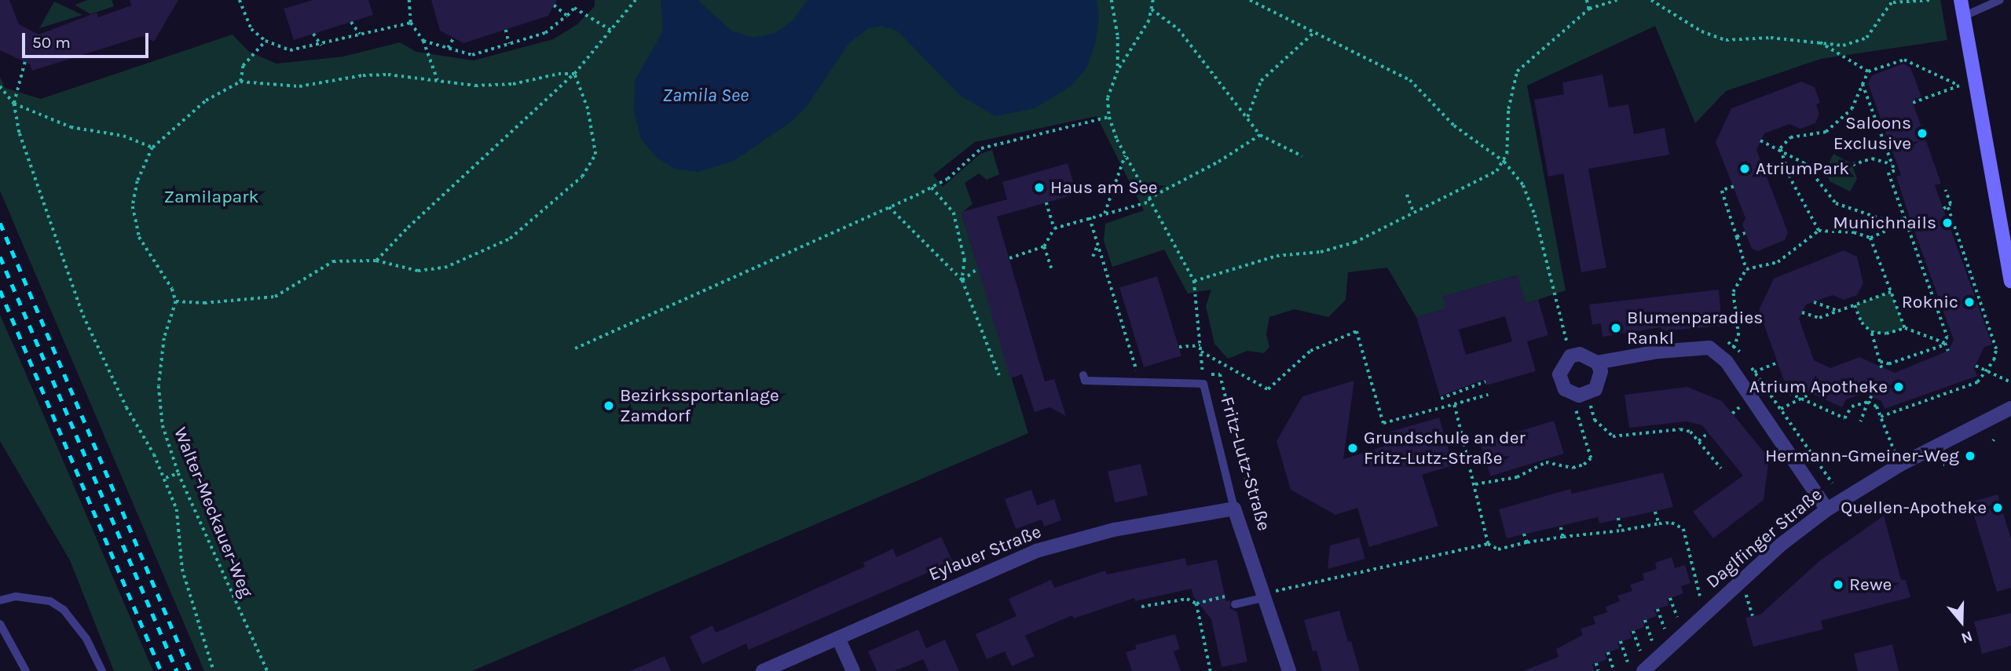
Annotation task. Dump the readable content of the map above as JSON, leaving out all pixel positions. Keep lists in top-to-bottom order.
{
  "streets": {
    "street": ["Fritz-Lutz-Straße", "Daglfinger Straße", "Eylauer Straße"],
    "path": ["Walter-Meckauer-Weg"]
  },
  "crossings": [
    ["Fritz-Lutz-Straße", "Eylauer Straße"]
  ],
  "water": ["Zamila See"],
  "parks": ["Zamilapark"],
  "places": [
    "Saloons Exclusive",
    "AtriumPark",
    "Haus am See",
    "Munichnails",
    "Roknic",
    "Blumenparadies Rankl",
    "Atrium Apotheke",
    "Bezirkssportanlage Zamdorf",
    "Grundschule an der Fritz-Lutz-Straße",
    "Hermann-Gmeiner-Weg",
    "Quellen-Apotheke",
    "Rewe"
  ],
  "scale_bar": "50 m",
  "north": "bottom"
}
